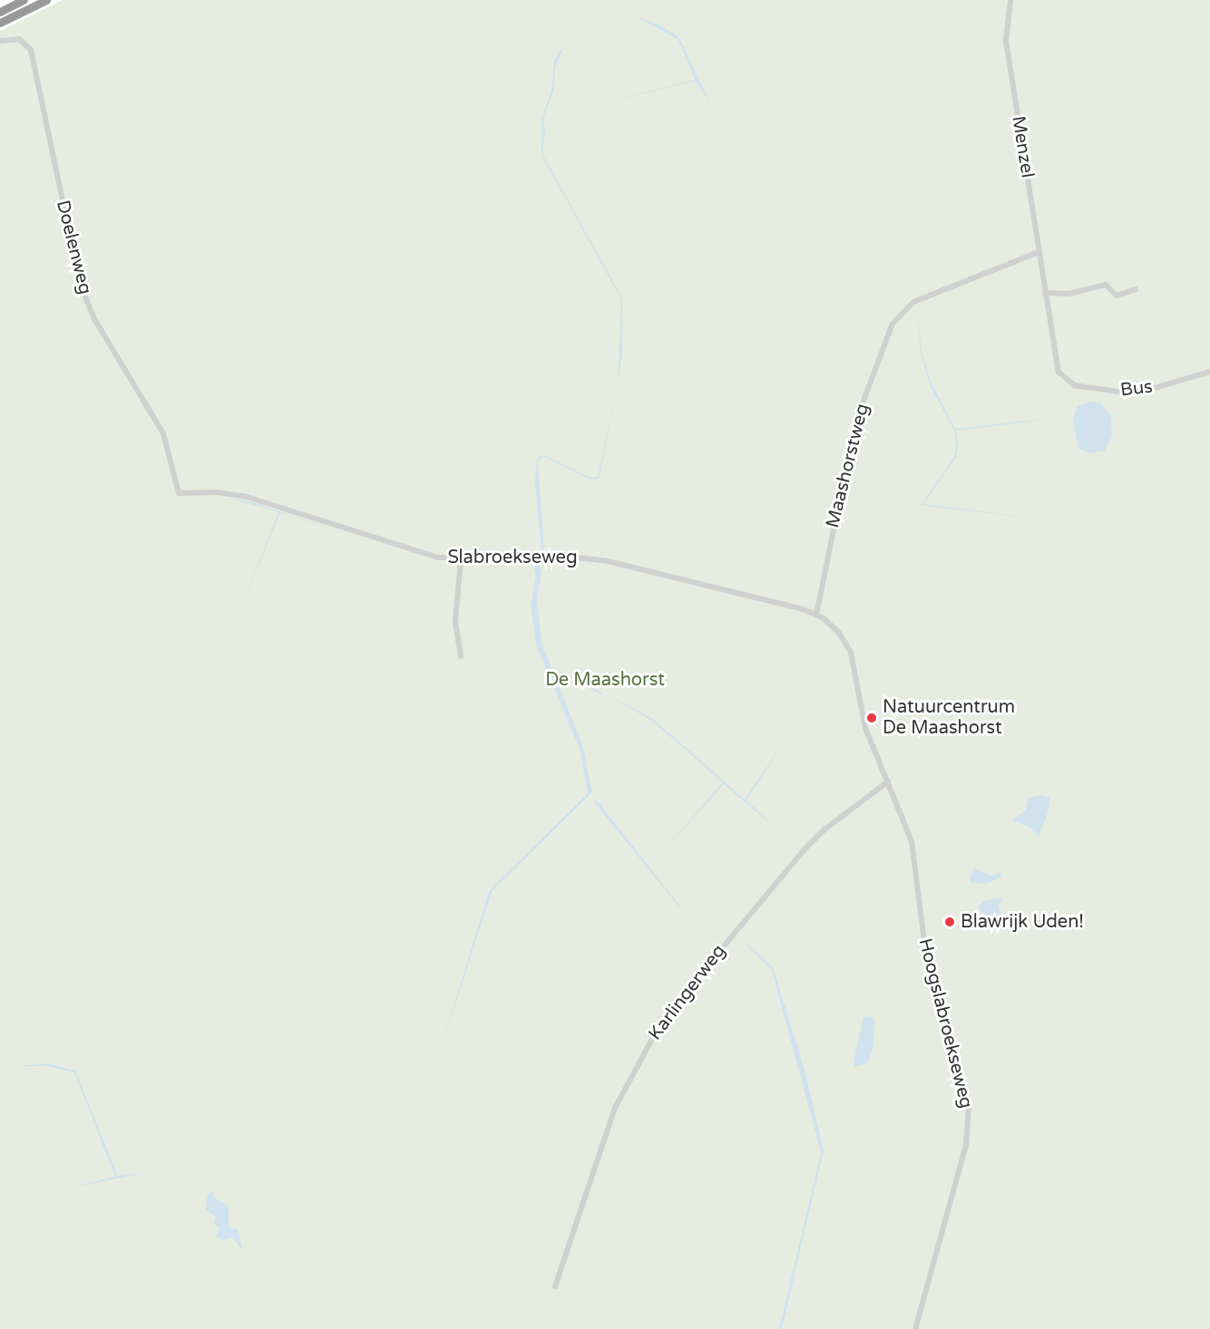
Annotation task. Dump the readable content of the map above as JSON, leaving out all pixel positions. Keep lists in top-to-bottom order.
{
  "streets": {
    "street": [
      "Menzel",
      "Doelenweg",
      "Bus",
      "Maashorstweg",
      "Slabroekseweg",
      "Karlingerweg",
      "Hoogslabroekseweg"
    ]
  },
  "crossings": [
    ["Menzel", "Bus"],
    ["Menzel", "Maashorstweg"],
    ["Doelenweg", "Slabroekseweg"],
    ["Maashorstweg", "Slabroekseweg"],
    ["Maashorstweg", "Hoogslabroekseweg"],
    ["Slabroekseweg", "Hoogslabroekseweg"],
    ["Karlingerweg", "Hoogslabroekseweg"]
  ],
  "parks": ["De Maashorst"],
  "places": ["Natuurcentrum De Maashorst", "Blawrijk Uden!"]
}
